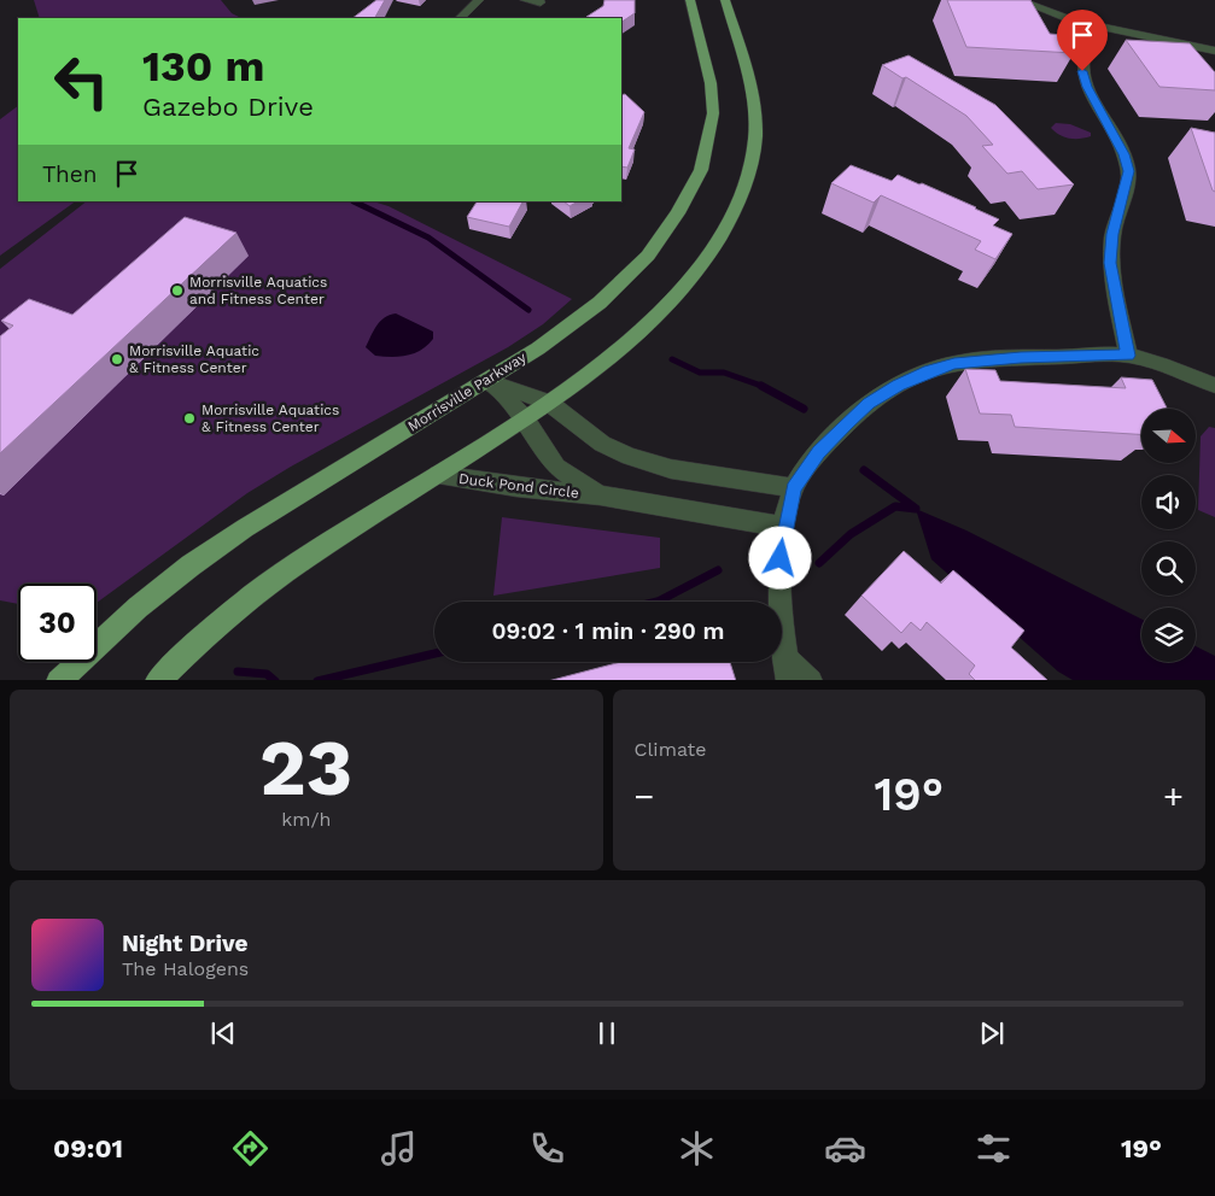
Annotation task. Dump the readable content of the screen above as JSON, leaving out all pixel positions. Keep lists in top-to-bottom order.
{
  "streets": {
    "main road": ["Morrisville Parkway"],
    "street": ["Duck Pond Circle"]
  },
  "crossings": [
    ["Morrisville Parkway", "Duck Pond Circle"]
  ],
  "places": ["Morrisville Aquatics and Fitness Center", "Morrisville Aquatic & Fitness Center", "Morrisville Aquatics & Fitness Center"],
  "north": "right",
  "page": {
    "turn": ["130 m", "Gazebo Drive"],
    "then": "Then",
    "limit": "30",
    "trip": "09:02 · 1 min · 290 m",
    "tile": [
      ["23", "km/h"],
      "Climate"
    ],
    "heat": ["−", "19°", "+"],
    "song": ["Night Drive", "The Halogens"],
    "tabs": ["09:01", "19°"]
  }
}
